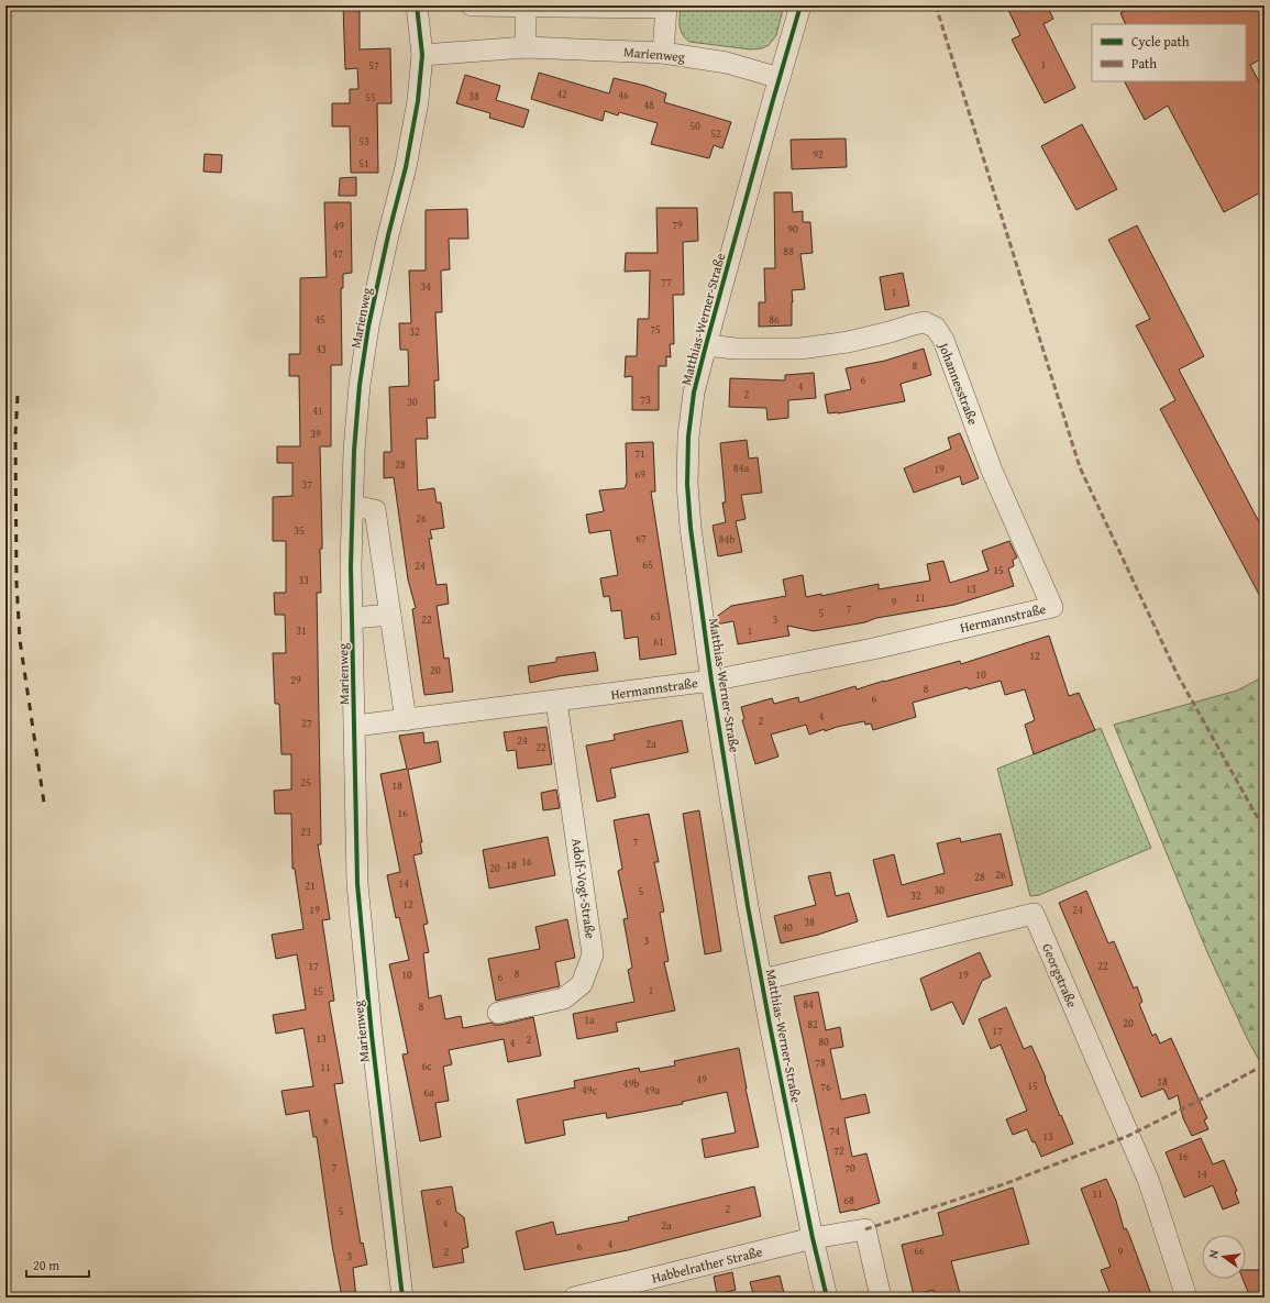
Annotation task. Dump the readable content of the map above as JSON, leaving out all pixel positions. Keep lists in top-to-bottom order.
{
  "streets": {
    "street": [
      "Marienweg",
      "Matthias-Werner-Straße",
      "Johannesstraße",
      "Hermannstraße",
      "Adolf-Vogt-Straße",
      "Georgstraße",
      "Habbelrather Straße"
    ]
  },
  "crossings": [
    ["Marienweg", "Matthias-Werner-Straße"],
    ["Marienweg", "Hermannstraße"],
    ["Matthias-Werner-Straße", "Johannesstraße"],
    ["Matthias-Werner-Straße", "Hermannstraße"],
    ["Matthias-Werner-Straße", "Georgstraße"],
    ["Matthias-Werner-Straße", "Habbelrather Straße"],
    ["Johannesstraße", "Hermannstraße"],
    ["Hermannstraße", "Adolf-Vogt-Straße"]
  ],
  "house_numbers": [
    "1",
    "57",
    "42",
    "46",
    "38",
    "55",
    "48",
    "50",
    "52",
    "53",
    "92",
    "51",
    "79",
    "49",
    "90",
    "88",
    "47",
    "77",
    "34",
    "1",
    "45",
    "86",
    "75",
    "32",
    "43",
    "8",
    "6",
    "4",
    "2",
    "73",
    "30",
    "41",
    "39",
    "71",
    "28",
    "84a",
    "19",
    "69",
    "37",
    "26",
    "35",
    "67",
    "84b",
    "65",
    "24",
    "15",
    "33",
    "13",
    "11",
    "9",
    "7",
    "5",
    "63",
    "22",
    "3",
    "31",
    "1",
    "61",
    "12",
    "20",
    "10",
    "29",
    "8",
    "6",
    "4",
    "2",
    "27",
    "24",
    "2a",
    "22",
    "25",
    "18",
    "16",
    "23",
    "7",
    "16",
    "18",
    "20",
    "26",
    "28",
    "14",
    "21",
    "30",
    "5",
    "32",
    "12",
    "19",
    "24",
    "38",
    "40",
    "3",
    "17",
    "22",
    "8",
    "10",
    "19",
    "6",
    "1",
    "15",
    "84",
    "8",
    "1a",
    "20",
    "82",
    "17",
    "13",
    "2",
    "80",
    "4",
    "78",
    "6c",
    "11",
    "49",
    "18",
    "49b",
    "15",
    "76",
    "49c",
    "49a",
    "6a",
    "9",
    "74",
    "13",
    "72",
    "16",
    "7",
    "70",
    "14",
    "11",
    "68",
    "6",
    "2",
    "5",
    "4",
    "2a",
    "4",
    "6",
    "66",
    "2",
    "9",
    "3"
  ],
  "legend": ["Cycle path", "Path"],
  "scale_bar": "20 m",
  "north": "left"
}
